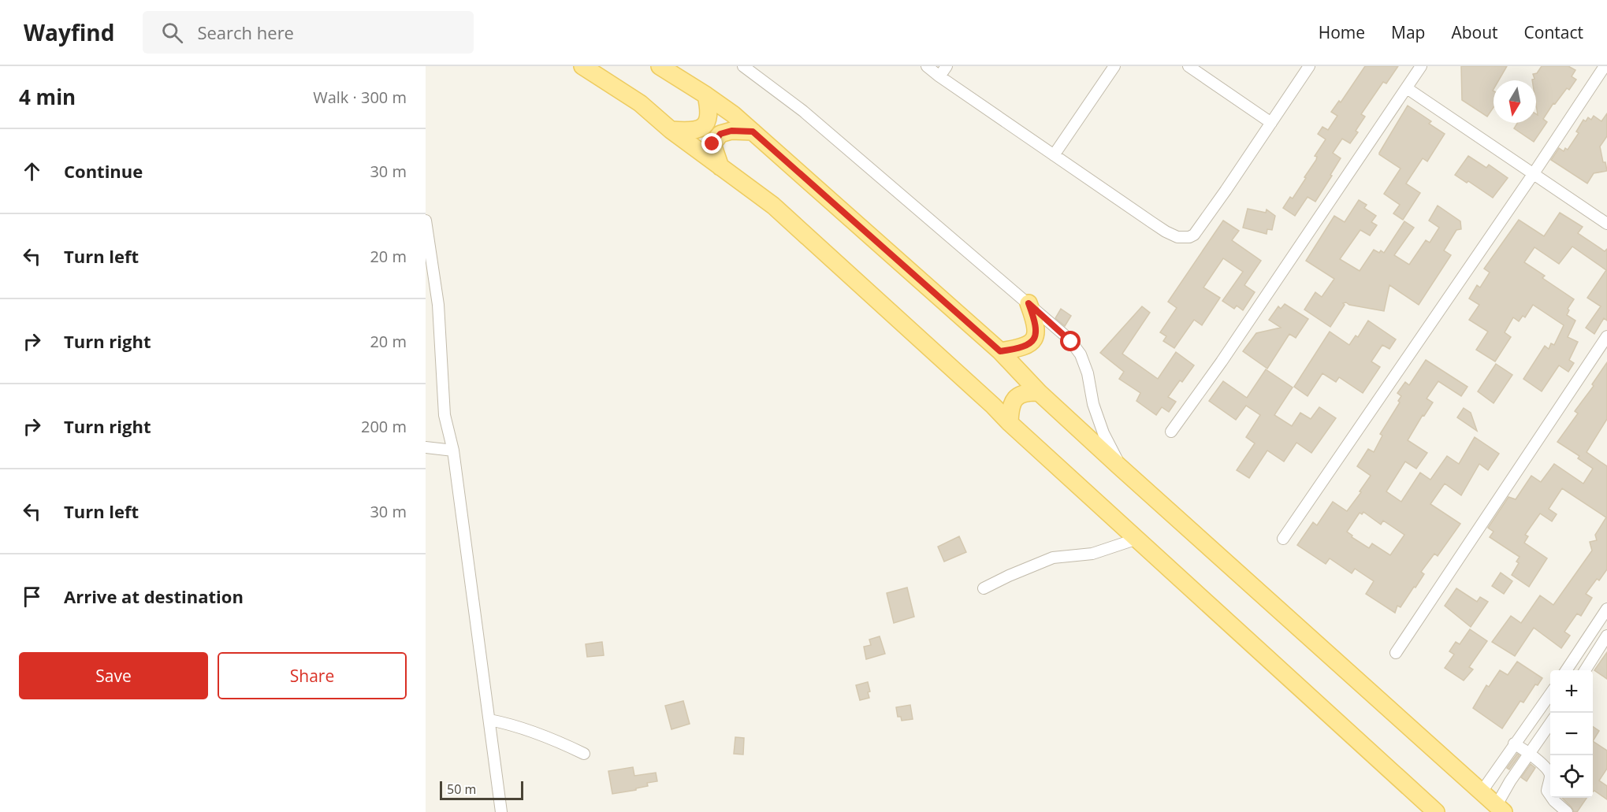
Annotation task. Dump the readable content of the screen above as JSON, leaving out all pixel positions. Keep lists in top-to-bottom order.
{
  "scale_bar": "50 m",
  "north": "bottom",
  "page": {
    "header": "Wayfind",
    "search": "Search here",
    "nav": [
      "Home",
      "Map",
      "About",
      "Contact"
    ],
    "heading": ["4 min", "Walk · 300 m"],
    "list": [
      ["Continue", "30 m"],
      ["Turn left", "20 m"],
      ["Turn right", "20 m"],
      ["Turn right", "200 m"],
      ["Turn left", "30 m"],
      "Arrive at destination"
    ],
    "buttons": ["Save", "Share"],
    "map_buttons": ["+", "−"],
    "scale": "50 m"
  }
}
